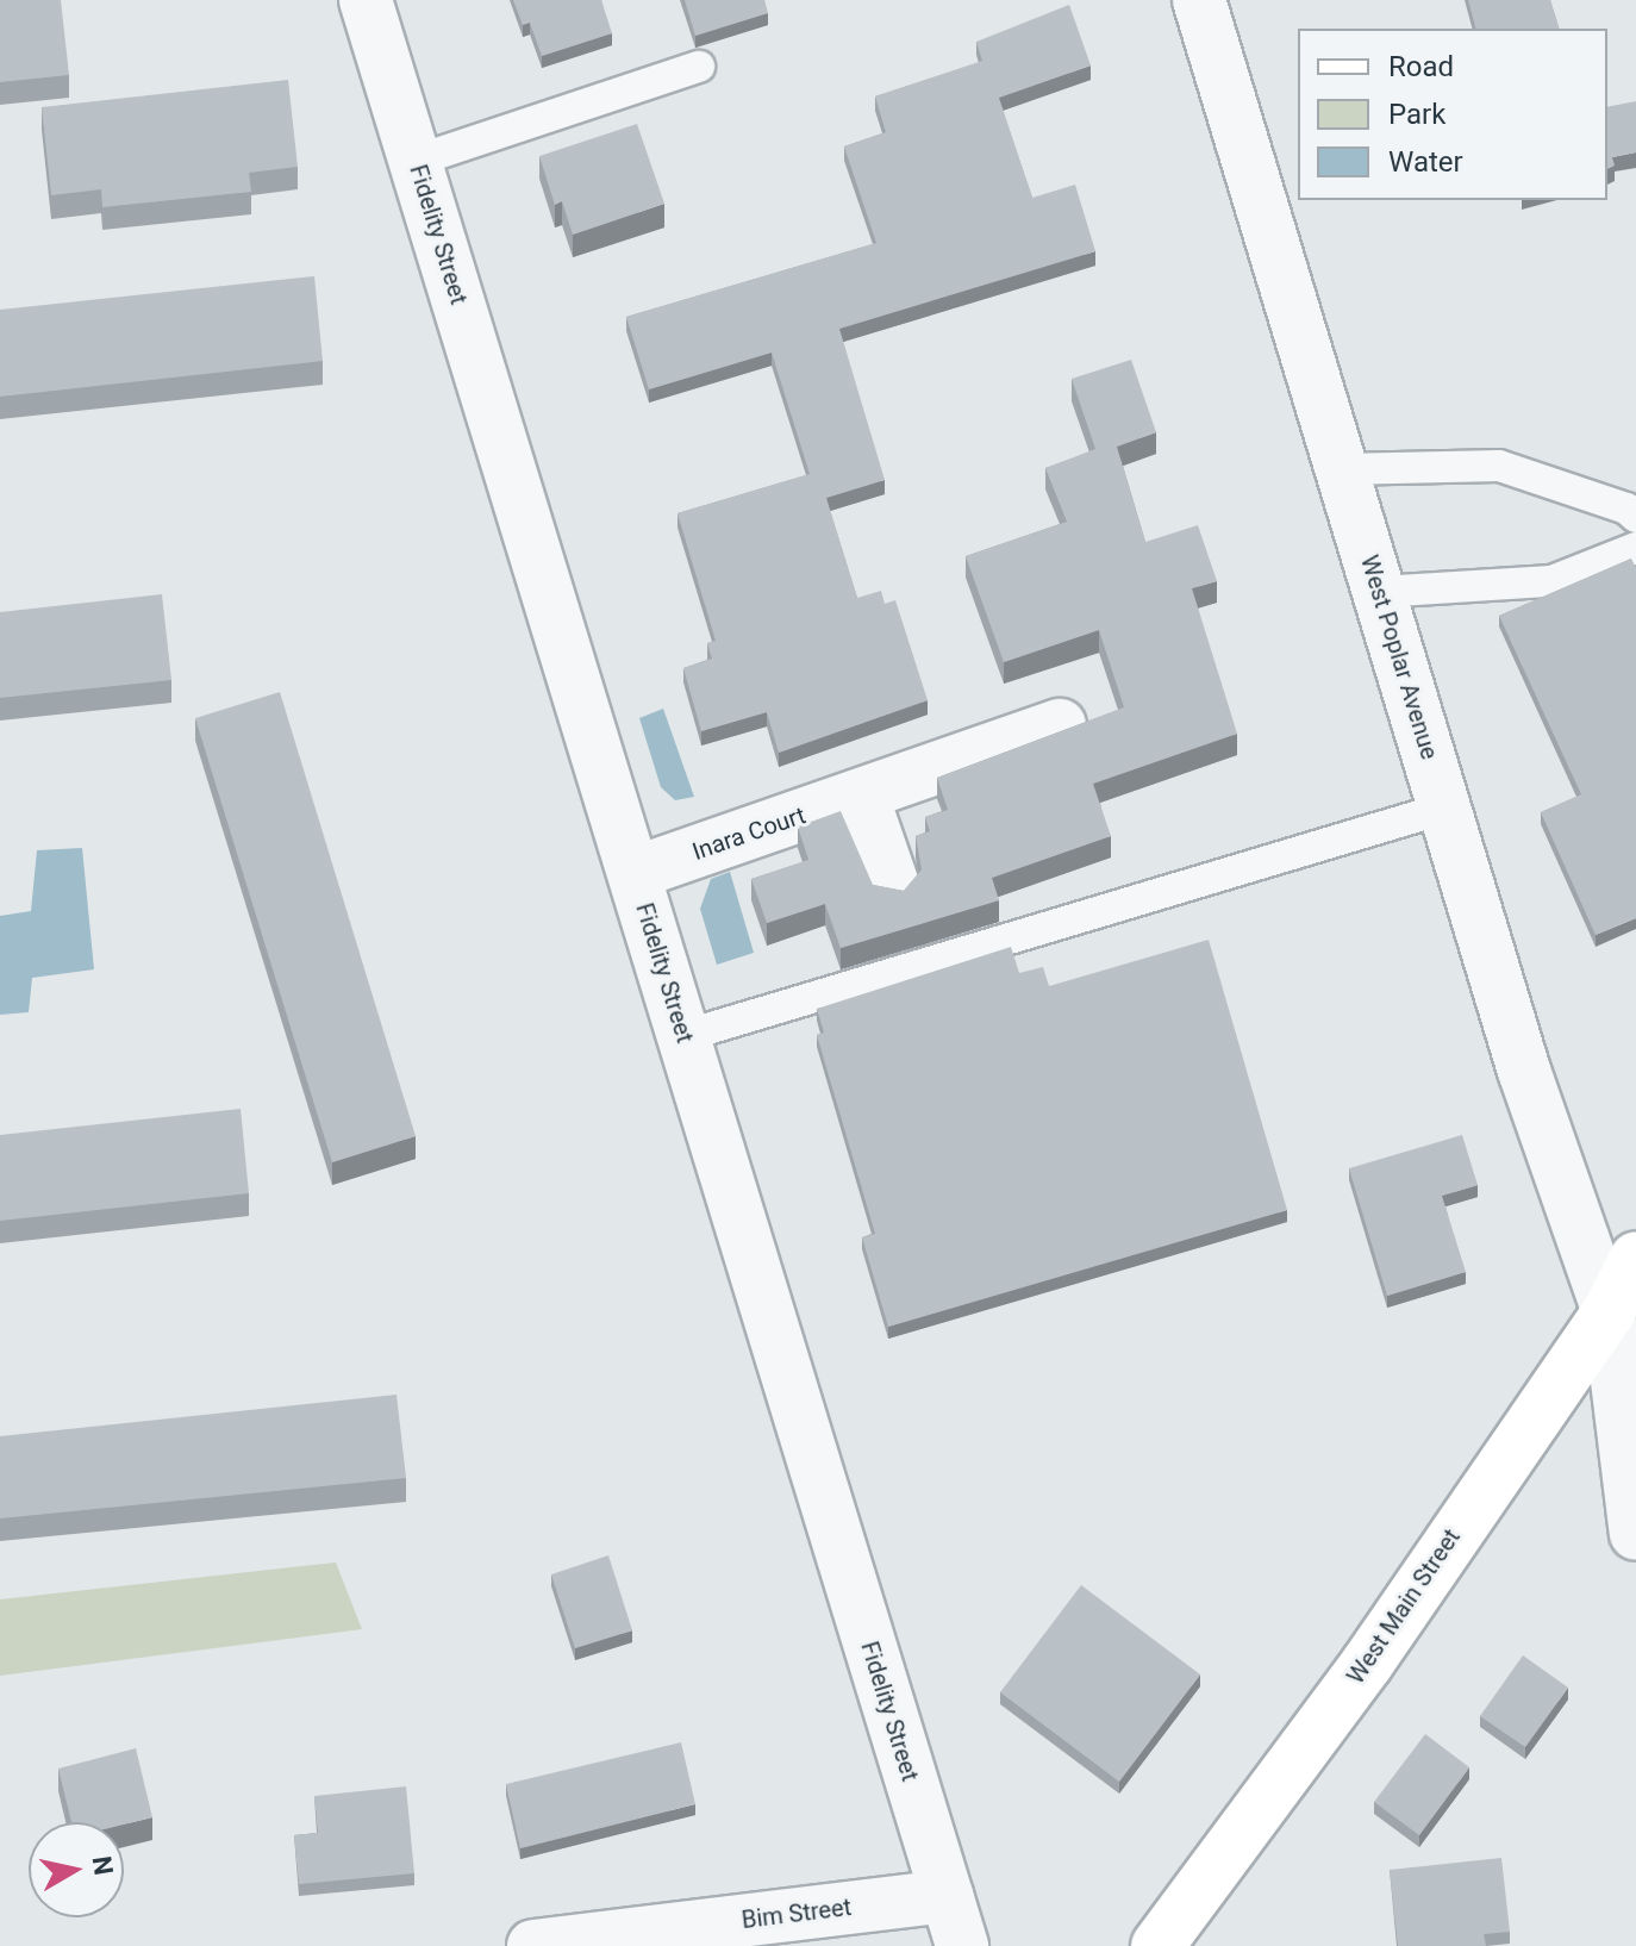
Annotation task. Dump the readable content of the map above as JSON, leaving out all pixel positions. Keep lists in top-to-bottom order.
{
  "streets": {
    "main road": ["West Main Street"],
    "street": [
      "Fidelity Street",
      "West Poplar Avenue",
      "Inara Court",
      "Bim Street"
    ]
  },
  "crossings": [
    ["Fidelity Street", "Inara Court"],
    ["Fidelity Street", "Bim Street"],
    ["West Poplar Avenue", "West Main Street"]
  ],
  "legend": ["Road", "Park", "Water"],
  "north": "right"
}
